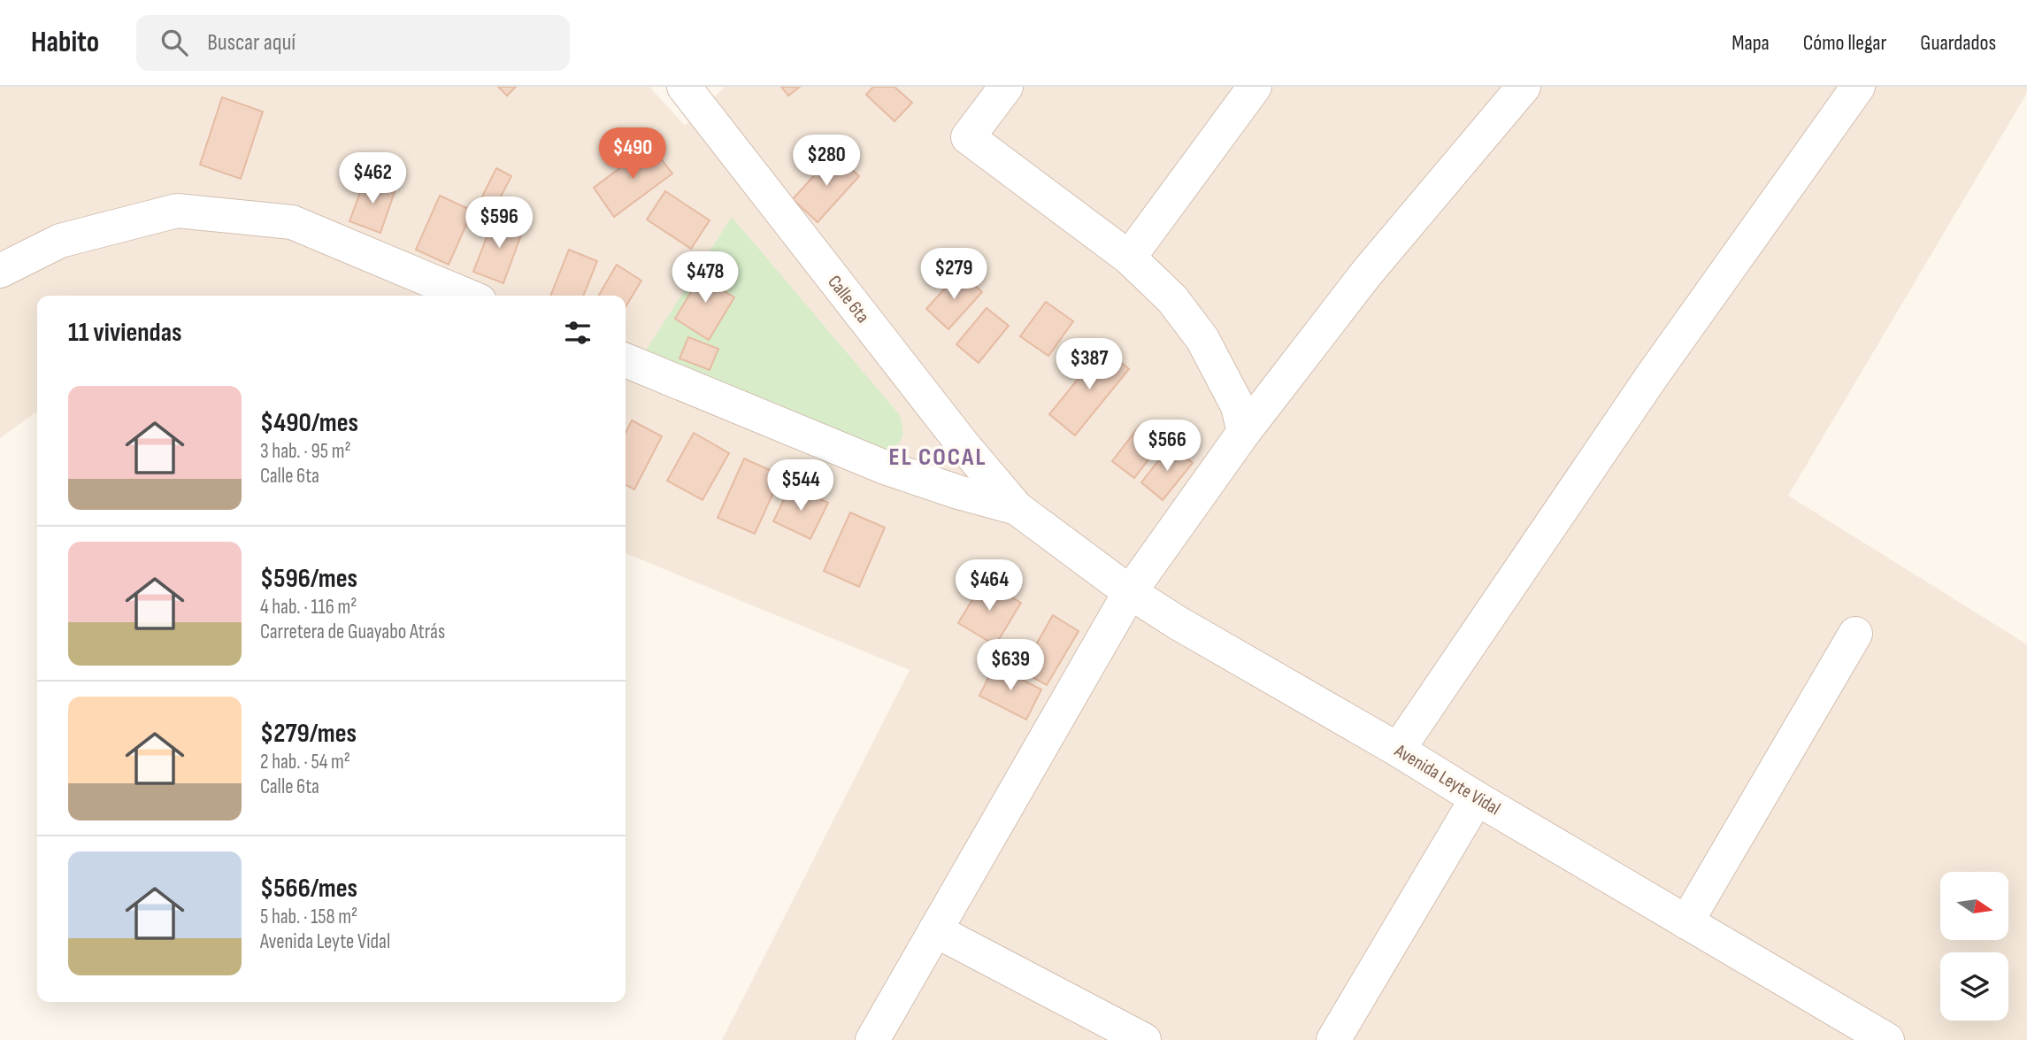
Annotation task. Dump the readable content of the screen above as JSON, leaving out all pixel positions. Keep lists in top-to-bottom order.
{
  "streets": {
    "street": ["Calle 6ta", "Avenida Leyte Vidal"]
  },
  "crossings": [
    ["Calle 6ta", "Avenida Leyte Vidal"]
  ],
  "districts": ["EL COCAL"],
  "north": "right",
  "page": {
    "header": "Habito",
    "search": "Buscar aquí",
    "nav": ["Mapa", "Cómo llegar", "Guardados"],
    "price": [
      "$490",
      "$280",
      "$462",
      "$596",
      "$279",
      "$478",
      "$387",
      "$566",
      "$544",
      "$464",
      "$639"
    ],
    "heading": "11 viviendas",
    "list": [
      {
        "name": "$490/mes",
        "note": "3 hab. · 95 m² · Calle 6ta"
      },
      {
        "name": "$596/mes",
        "note": "4 hab. · 116 m² · Carretera de Guayabo Atrás"
      },
      {
        "name": "$279/mes",
        "note": "2 hab. · 54 m² · Calle 6ta"
      },
      {
        "name": "$566/mes",
        "note": "5 hab. · 158 m² · Avenida Leyte Vidal"
      }
    ]
  }
}
